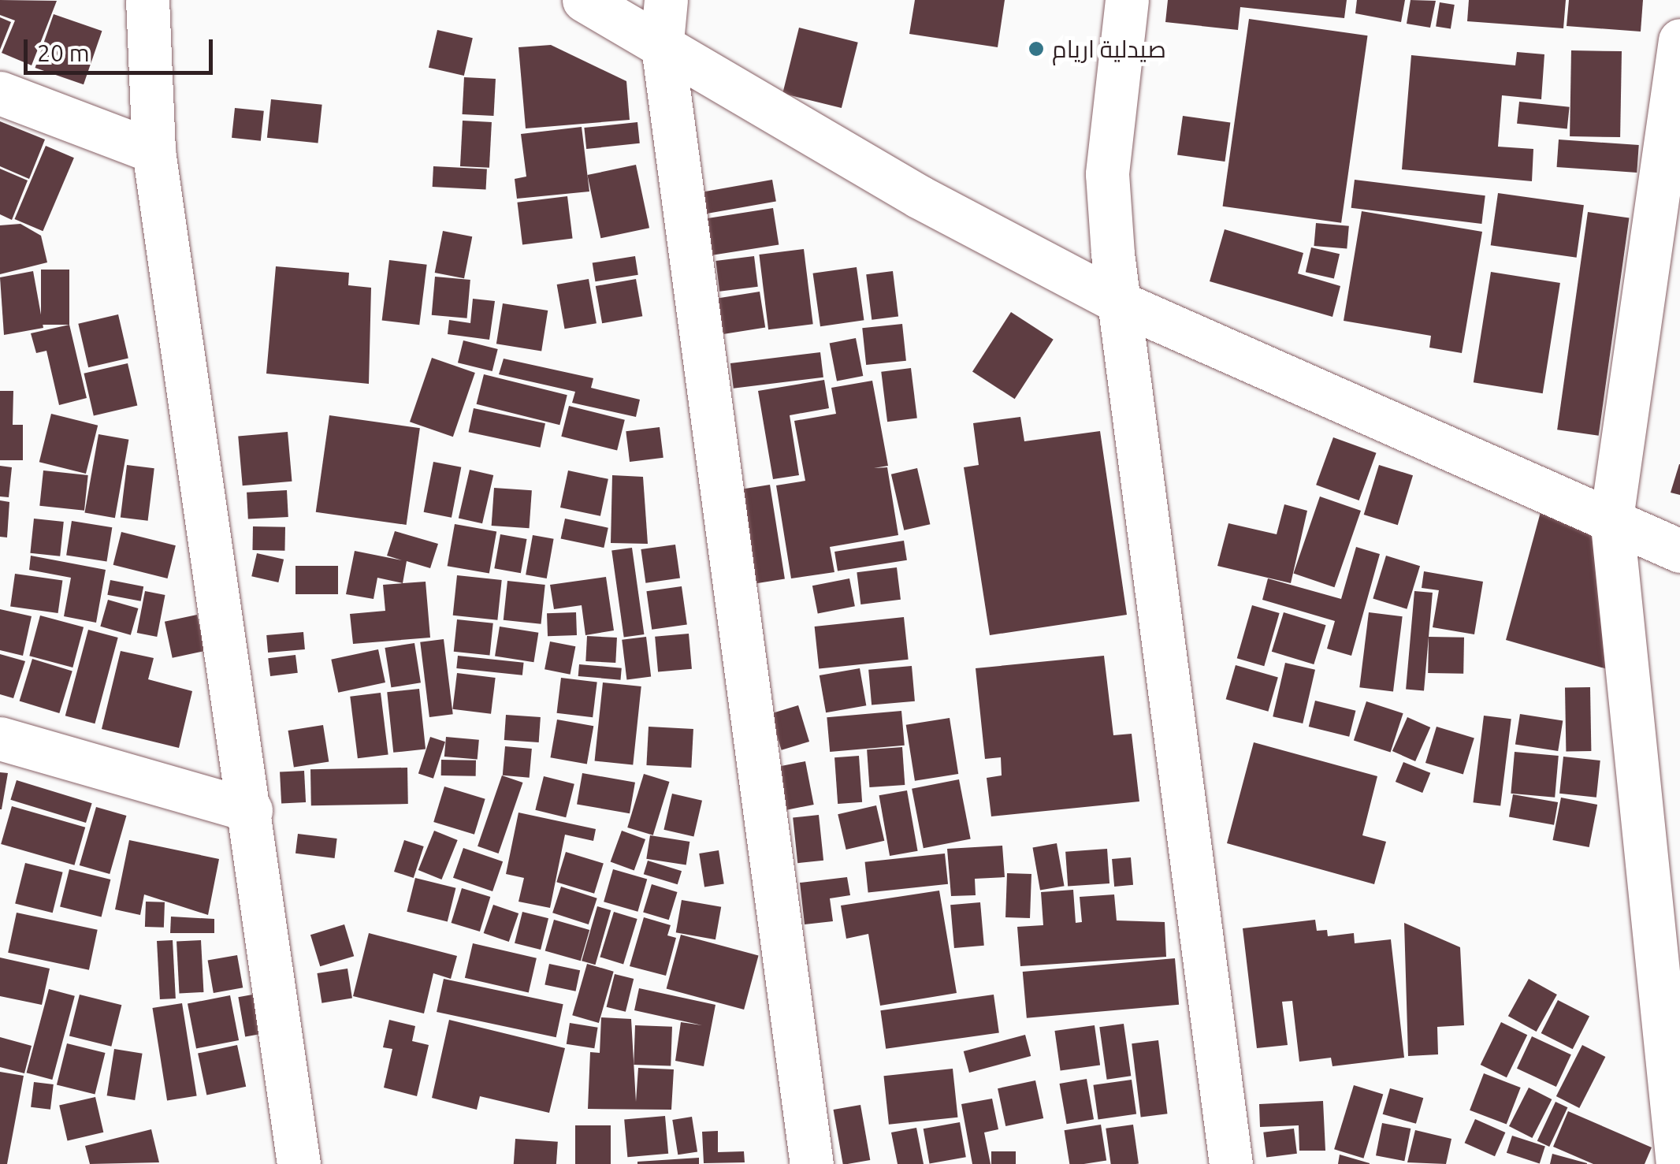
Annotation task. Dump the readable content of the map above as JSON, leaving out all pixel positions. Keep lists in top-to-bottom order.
{
  "places": ["صيدلية اريام"],
  "scale_bar": "20 m"
}
